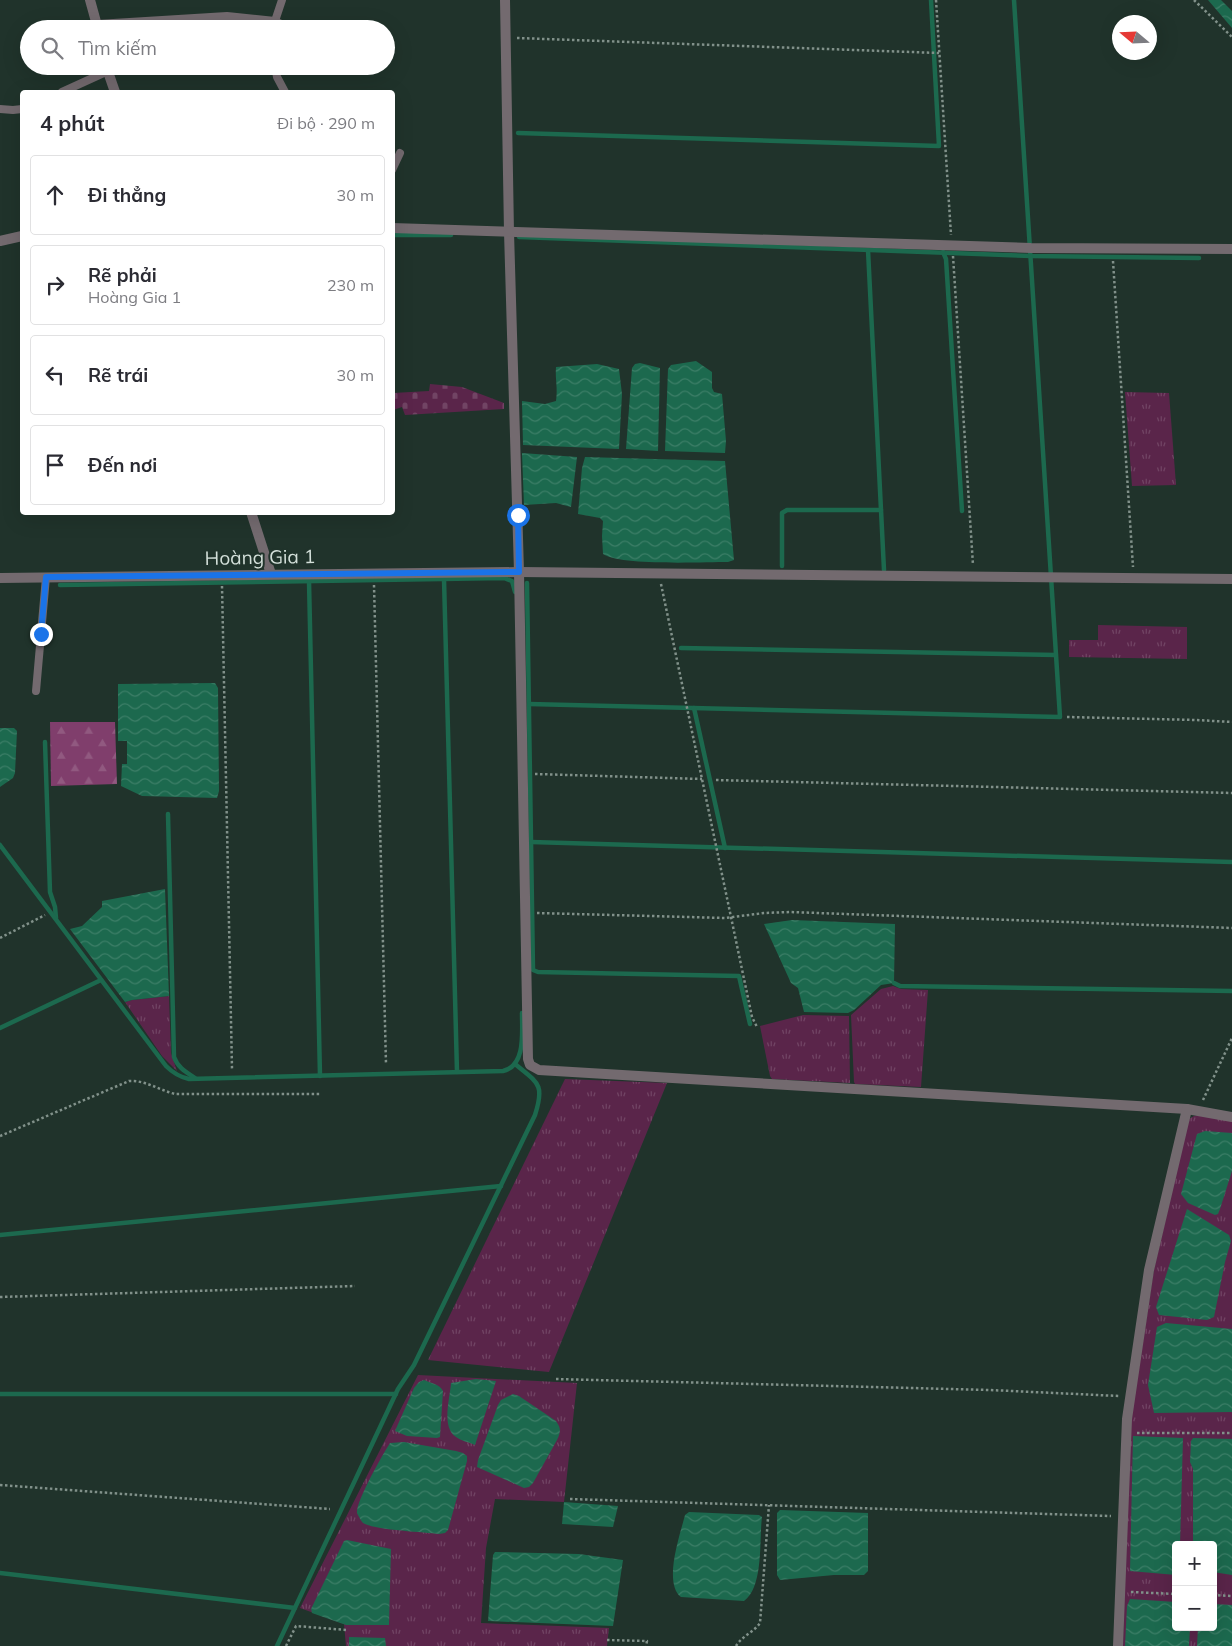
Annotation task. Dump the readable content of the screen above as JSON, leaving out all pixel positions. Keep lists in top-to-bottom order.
{
  "streets": {
    "street": ["Hoàng Gia 1"]
  },
  "north": "left",
  "page": {
    "search": "Tìm kiếm",
    "heading": ["4 phút", "Đi bộ · 290 m"],
    "list": [
      ["Đi thẳng", "30 m"],
      ["Rẽ phải", "Hoàng Gia 1", "230 m"],
      ["Rẽ trái", "30 m"],
      "Đến nơi"
    ],
    "map_buttons": ["+", "−"]
  }
}
